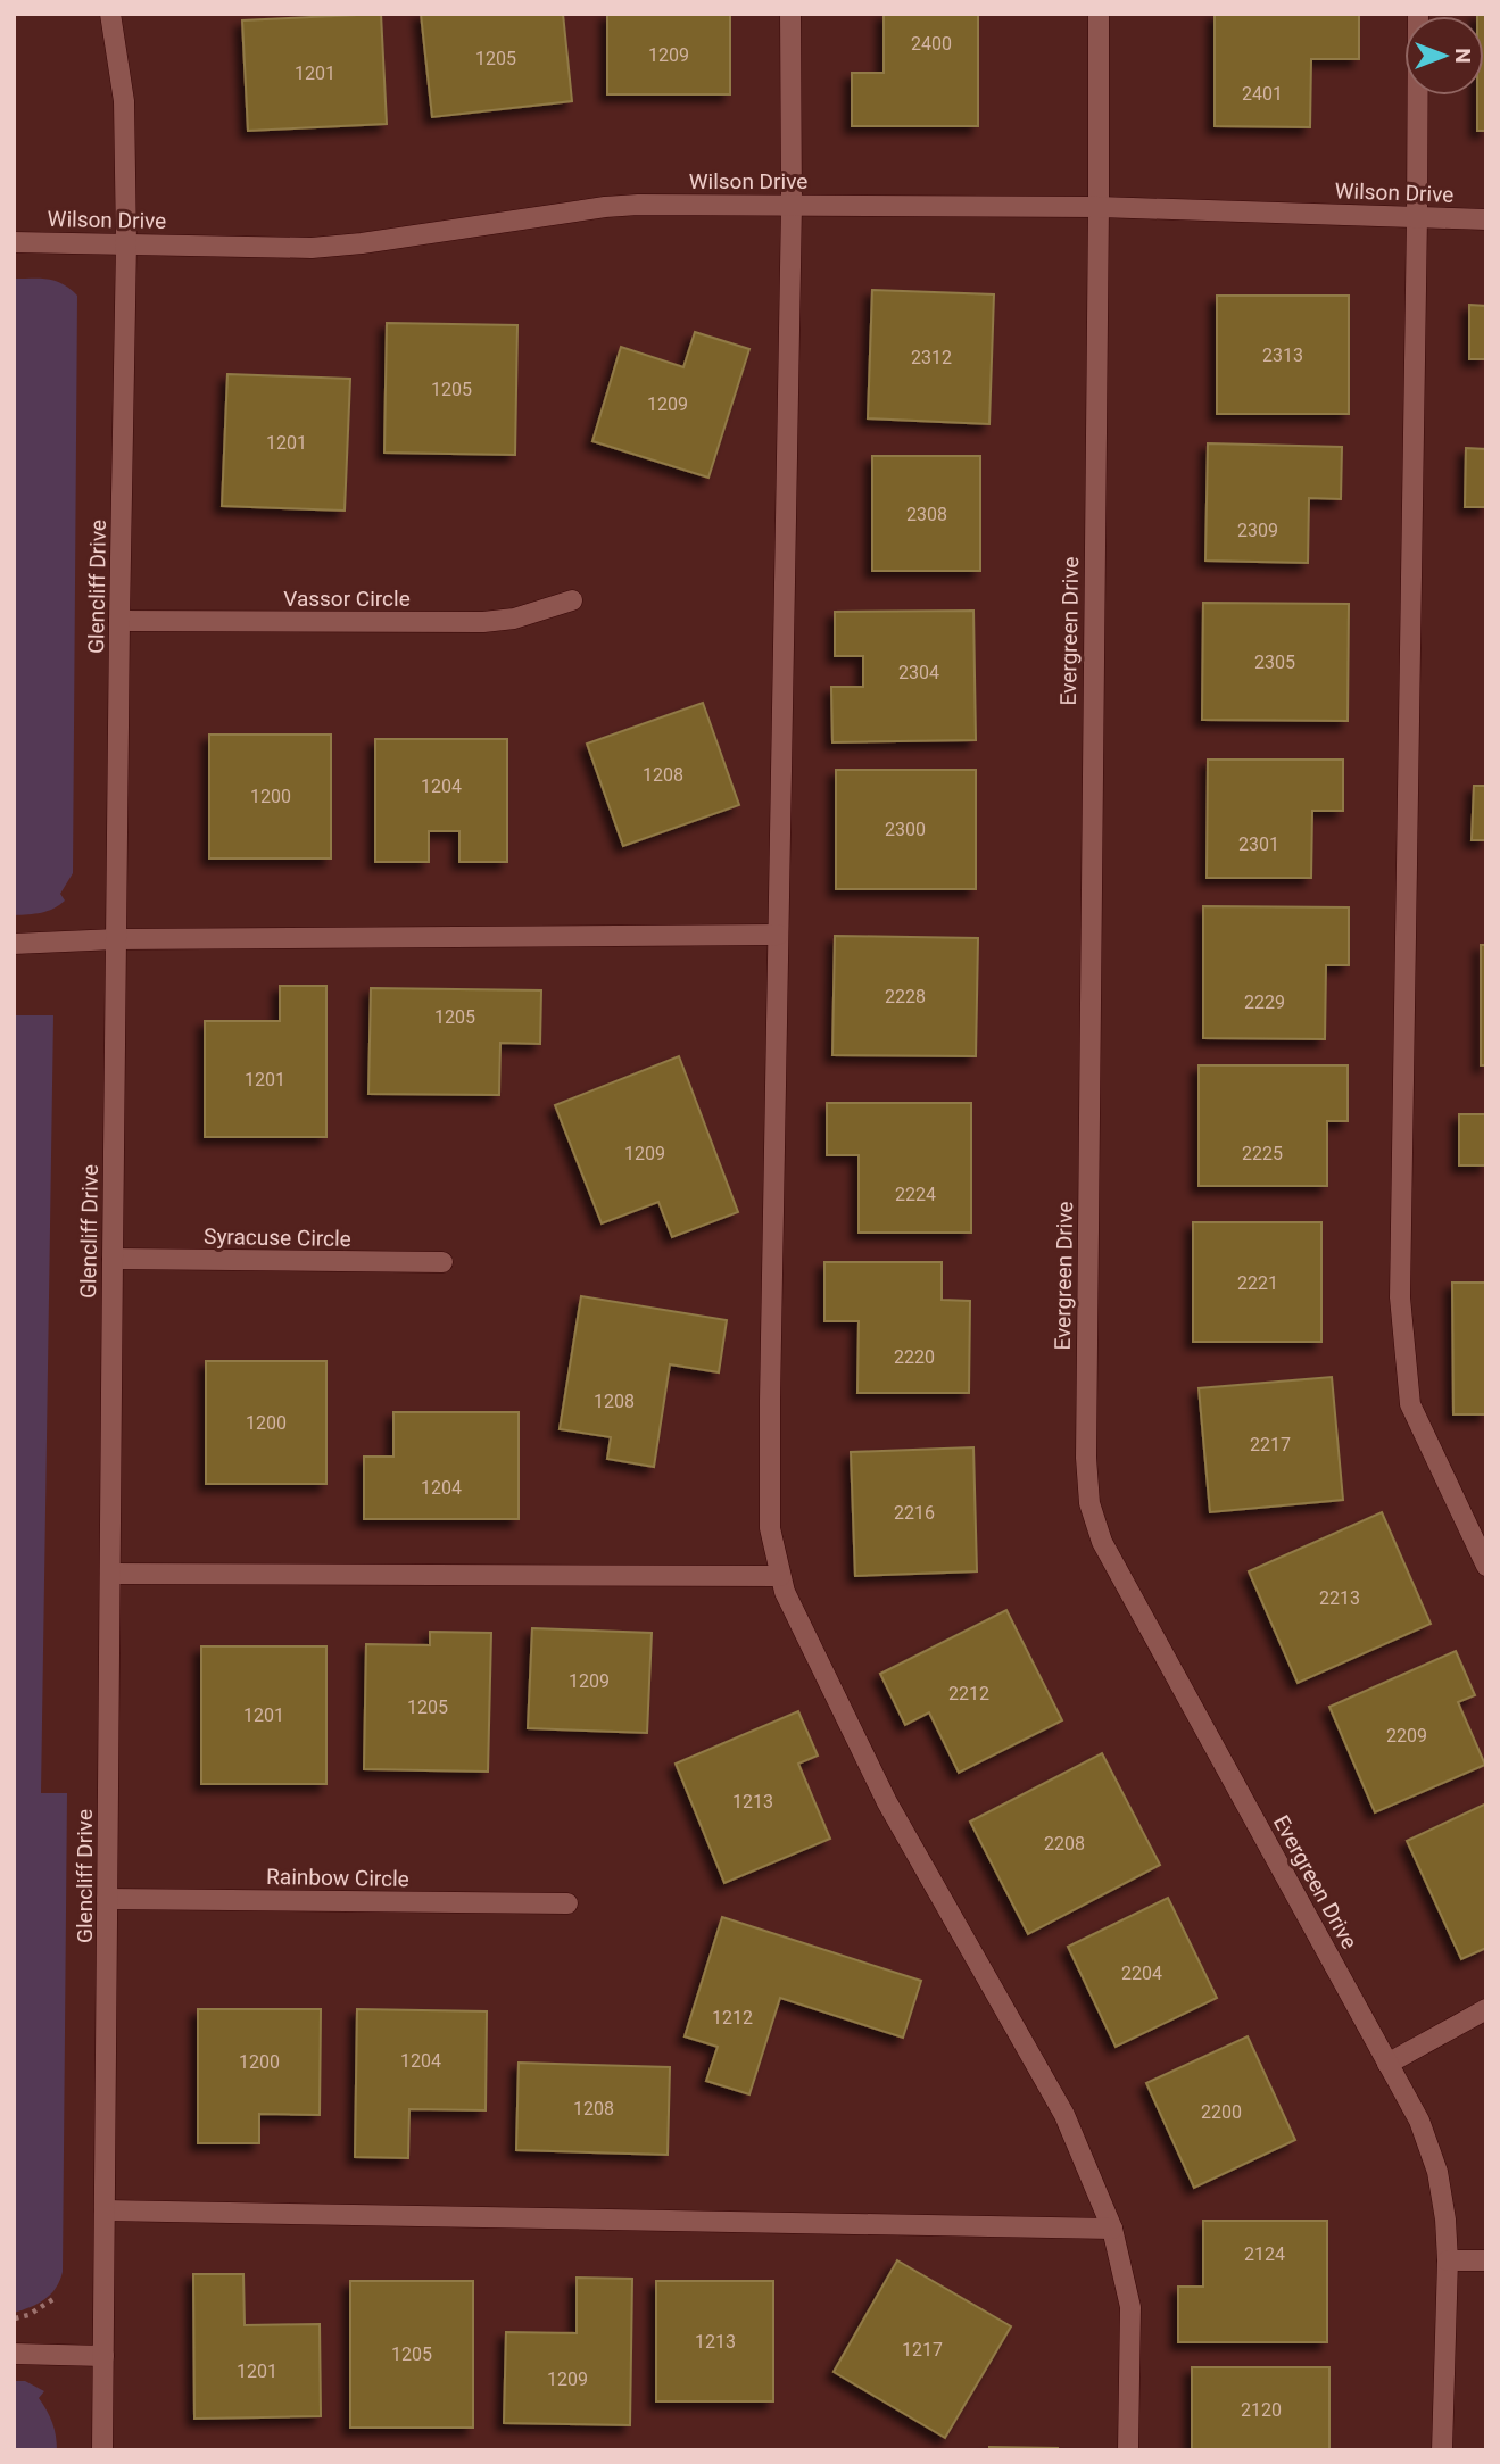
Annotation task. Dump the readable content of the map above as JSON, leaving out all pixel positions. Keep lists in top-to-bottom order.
{
  "streets": {
    "street": [
      "Wilson Drive",
      "Glencliff Drive",
      "Vassor Circle",
      "Evergreen Drive",
      "Syracuse Circle",
      "Rainbow Circle"
    ]
  },
  "crossings": [
    ["Wilson Drive", "Glencliff Drive"],
    ["Wilson Drive", "Evergreen Drive"],
    ["Glencliff Drive", "Vassor Circle"],
    ["Glencliff Drive", "Syracuse Circle"],
    ["Glencliff Drive", "Rainbow Circle"]
  ],
  "house_numbers": [
    "2400",
    "1209",
    "1205",
    "1201",
    "2401",
    "2313",
    "2312",
    "1205",
    "1209",
    "1201",
    "2308",
    "2309",
    "2305",
    "2304",
    "1208",
    "1204",
    "1200",
    "2300",
    "2301",
    "2228",
    "2229",
    "1205",
    "1201",
    "1209",
    "2225",
    "2224",
    "2221",
    "2220",
    "1208",
    "1200",
    "2217",
    "1204",
    "2216",
    "2213",
    "1209",
    "2212",
    "1205",
    "1201",
    "2209",
    "1213",
    "2208",
    "2204",
    "1212",
    "1204",
    "1200",
    "1208",
    "2200",
    "2124",
    "1213",
    "1217",
    "1205",
    "1201",
    "1209",
    "2120"
  ],
  "north": "right"
}
